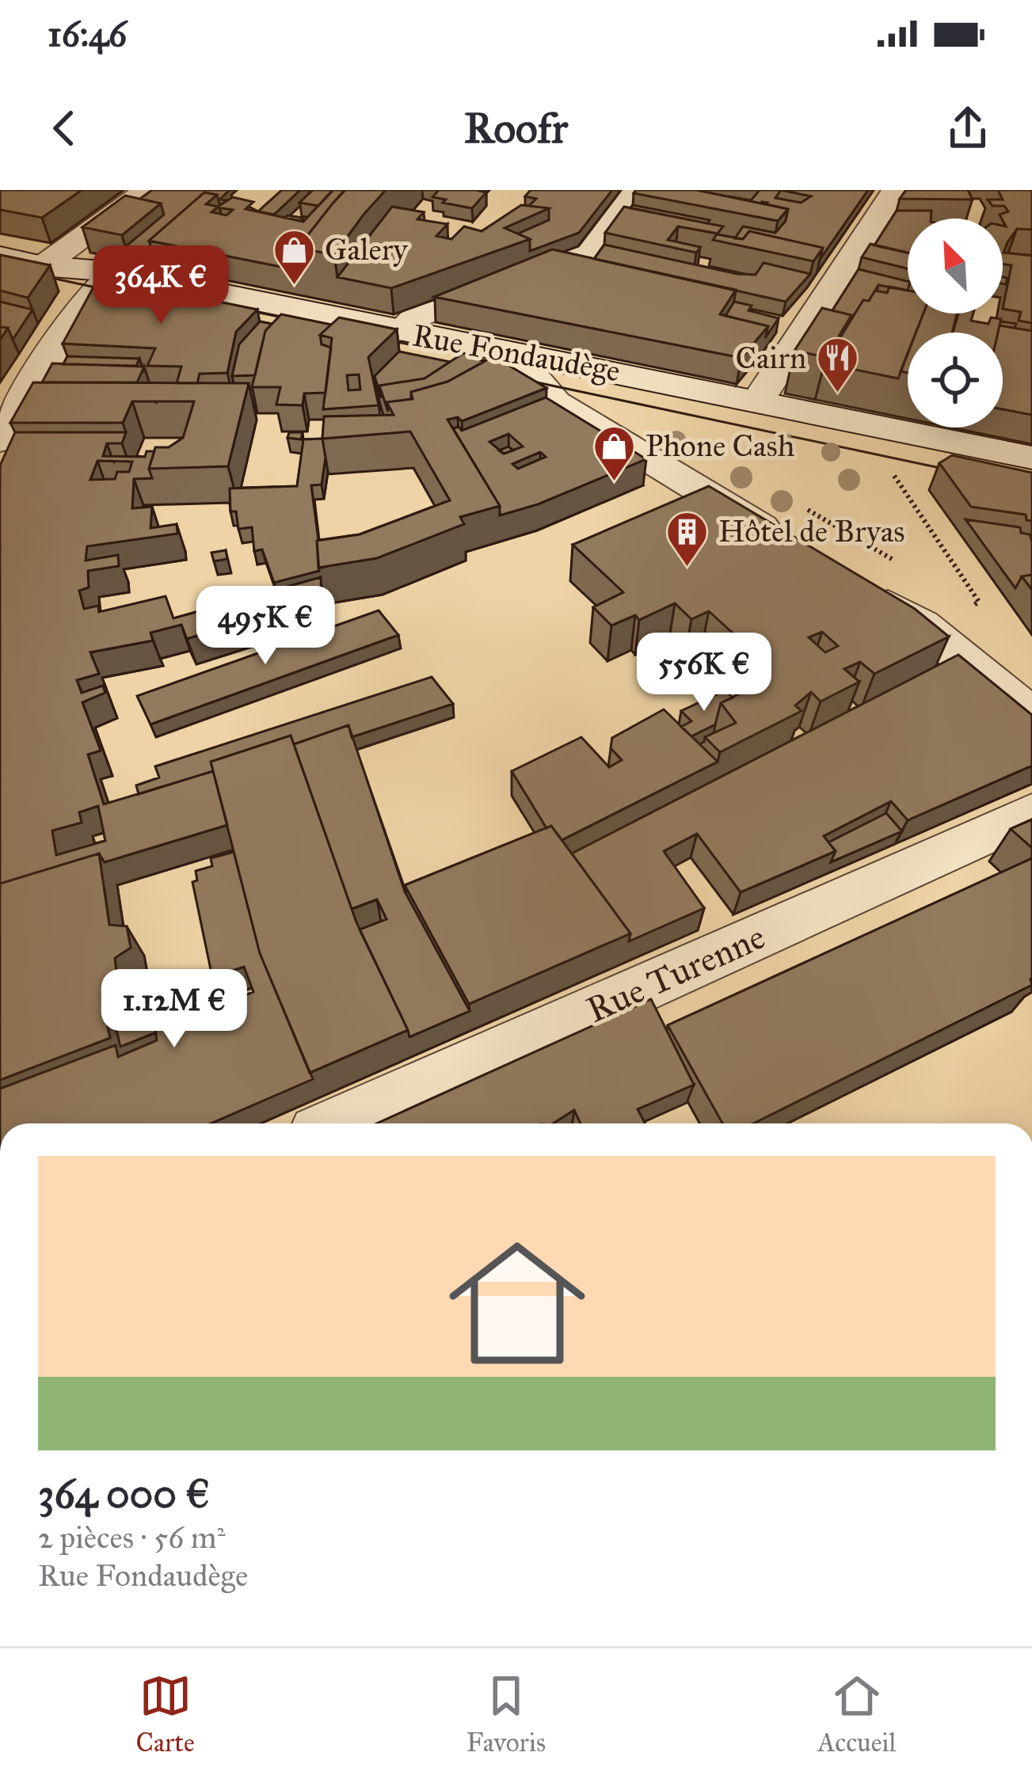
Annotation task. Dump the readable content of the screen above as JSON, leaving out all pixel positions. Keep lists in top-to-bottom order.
{
  "streets": {
    "street": ["Rue Fondaudège", "Rue Turenne"]
  },
  "places": {
    "shop": ["Galery", "Phone Cash"],
    "restaurant": ["Cairn"],
    "building": ["Hôtel de Bryas"]
  },
  "north": "top left",
  "page": {
    "status": "16:46",
    "header": "Roofr",
    "price": [
      "364K €",
      "495K €",
      "556K €",
      "1.12M €"
    ],
    "list": [
      {
        "name": "364 000 €",
        "note": "2 pièces · 56 m² · Rue Fondaudège"
      }
    ],
    "tabs": ["Carte", "Favoris", "Accueil"]
  }
}
